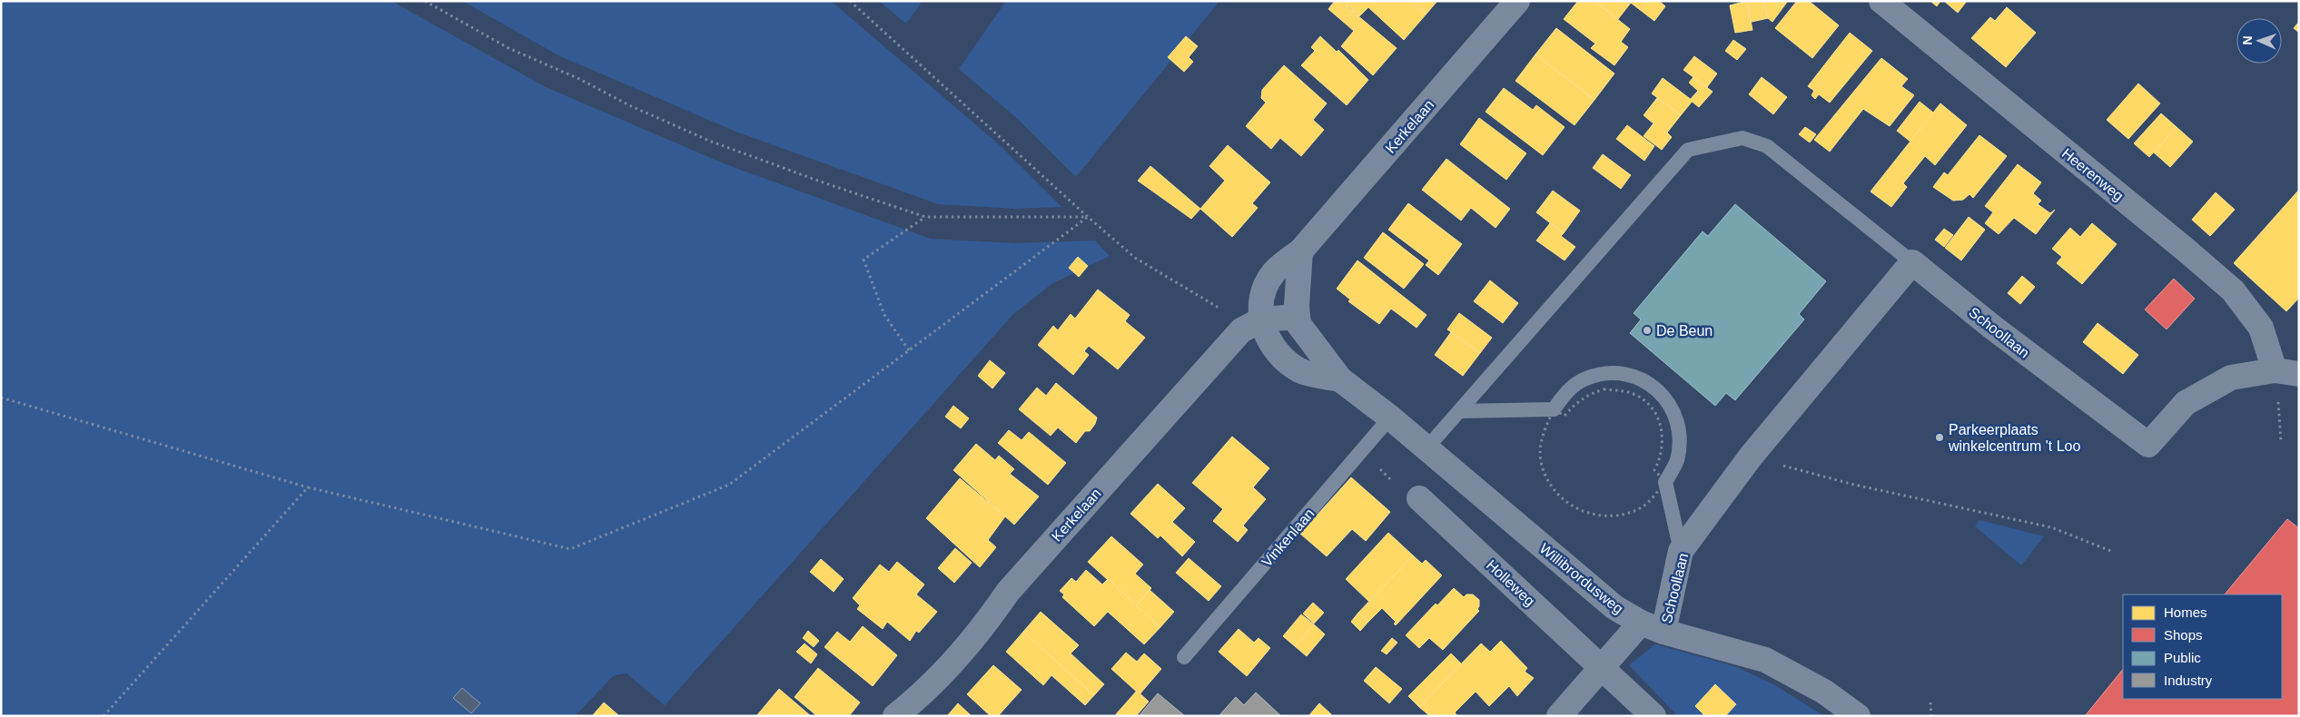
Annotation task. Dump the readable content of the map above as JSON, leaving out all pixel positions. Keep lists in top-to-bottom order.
{
  "streets": {
    "street": [
      "Kerkelaan",
      "Heerenweg",
      "Schoollaan",
      "Willibrordusweg",
      "Holleweg"
    ],
    "lane": ["Vinkenlaan"]
  },
  "crossings": [
    ["Kerkelaan", "Willibrordusweg"],
    ["Heerenweg", "Schoollaan"],
    ["Schoollaan", "Willibrordusweg"],
    ["Vinkenlaan", "Willibrordusweg"]
  ],
  "places": ["De Beun", "Parkeerplaats winkelcentrum 't Loo"],
  "legend": [
    "Homes",
    "Shops",
    "Public",
    "Industry"
  ],
  "north": "left"
}
